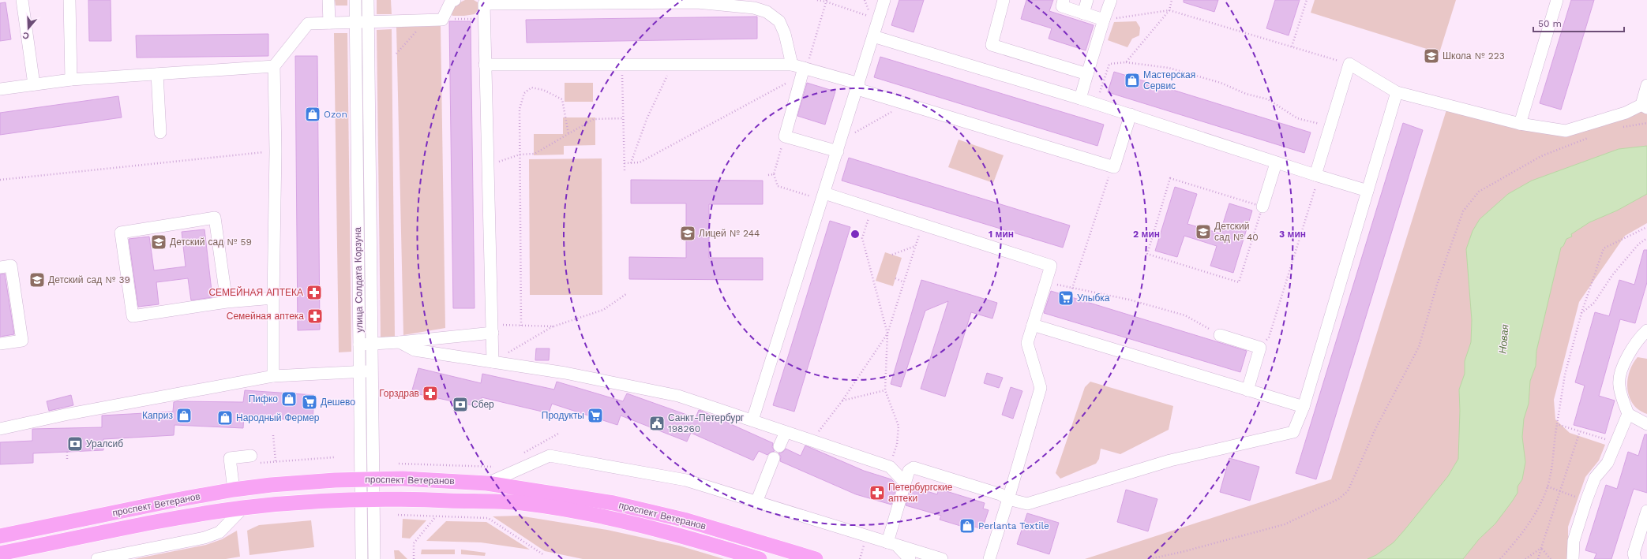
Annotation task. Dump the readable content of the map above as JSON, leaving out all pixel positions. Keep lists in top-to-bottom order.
{
  "streets": {
    "main road": ["проспект Ветеранов"],
    "street": ["улица Солдата Корзуна"]
  },
  "crossings": [
    ["улица Солдата Корзуна", "проспект Ветеранов"]
  ],
  "water": ["Новая"],
  "places": {
    "school or university": [
      "Школа № 223",
      "Детский сад № 40",
      "Лицей № 244",
      "Детский сад № 59",
      "Детский сад № 39"
    ],
    "shop": [
      "Мастерская Сервис",
      "Ozon",
      "Пифко",
      "Каприз",
      "Народный Фермер",
      "Perlanta Textile"
    ],
    "pharmacy": [
      "СЕМЕЙНАЯ АПТЕКА",
      "Семейная аптека",
      "Горздрав",
      "Петербургские аптеки"
    ],
    "supermarket": ["Улыбка", "Дешево", "Продукты"],
    "bank": ["Сбер", "Уралсиб"],
    "public building": ["Санкт-Петербург 198260"]
  },
  "scale_bar": "50 m",
  "north": "bottom",
  "rings": ["1 мин", "2 мин", "3 мин"]
}
